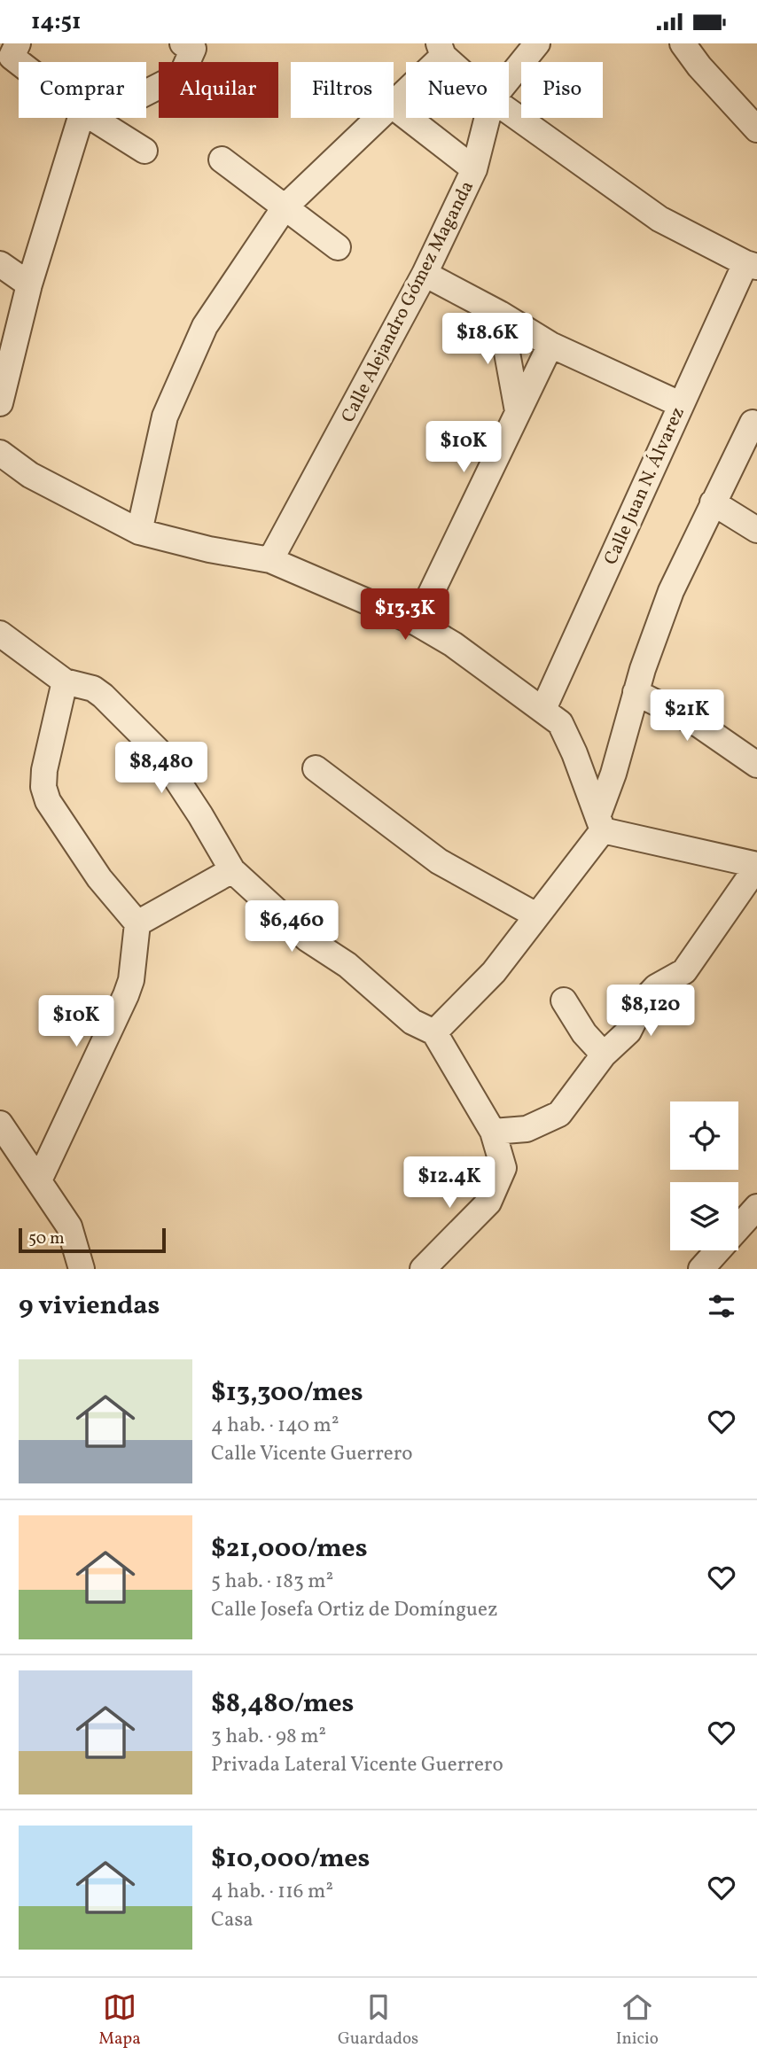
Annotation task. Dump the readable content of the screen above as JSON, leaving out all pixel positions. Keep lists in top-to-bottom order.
{
  "streets": {
    "street": ["Calle Alejandro Gómez Maganda", "Calle Juan N. Álvarez"]
  },
  "scale_bar": "50 m",
  "page": {
    "status": "14:51",
    "chip": [
      "Comprar",
      "Alquilar",
      "Filtros",
      "Nuevo",
      "Piso"
    ],
    "price": [
      "$18.6K",
      "$10K",
      "$13.3K",
      "$21K",
      "$8,480",
      "$6,460",
      "$8,120",
      "$10K",
      "$12.4K"
    ],
    "scale": "50 m",
    "heading": "9 viviendas",
    "list": [
      {
        "name": "$13,300/mes",
        "note": "4 hab. · 140 m² · Calle Vicente Guerrero"
      },
      {
        "name": "$21,000/mes",
        "note": "5 hab. · 183 m² · Calle Josefa Ortiz de Domínguez"
      },
      {
        "name": "$8,480/mes",
        "note": "3 hab. · 98 m² · Privada Lateral Vicente Guerrero"
      },
      {
        "name": "$10,000/mes",
        "note": "4 hab. · 116 m² · Casa"
      }
    ],
    "tabs": ["Mapa", "Guardados", "Inicio"]
  }
}
